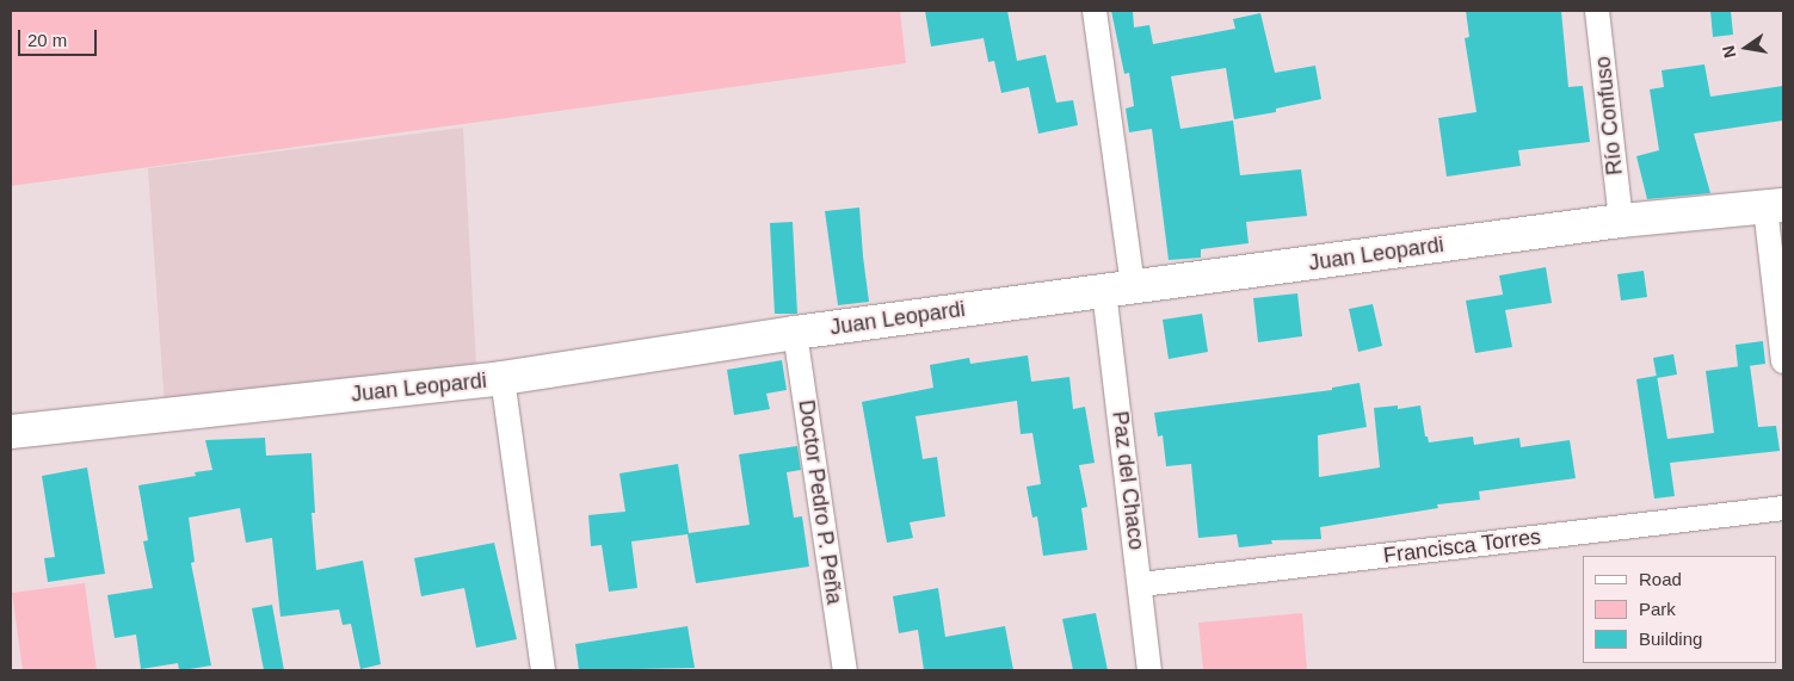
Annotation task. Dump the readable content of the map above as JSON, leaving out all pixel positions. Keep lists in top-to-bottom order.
{
  "streets": {
    "main road": ["Juan Leopardi"],
    "street": [
      "Río Confuso",
      "Paz del Chaco",
      "Doctor Pedro P. Peña",
      "Francisca Torres"
    ]
  },
  "crossings": [
    ["Río Confuso", "Juan Leopardi"],
    ["Juan Leopardi", "Paz del Chaco"],
    ["Juan Leopardi", "Doctor Pedro P. Peña"],
    ["Paz del Chaco", "Francisca Torres"]
  ],
  "legend": ["Road", "Park", "Building"],
  "scale_bar": "20 m",
  "north": "left"
}
